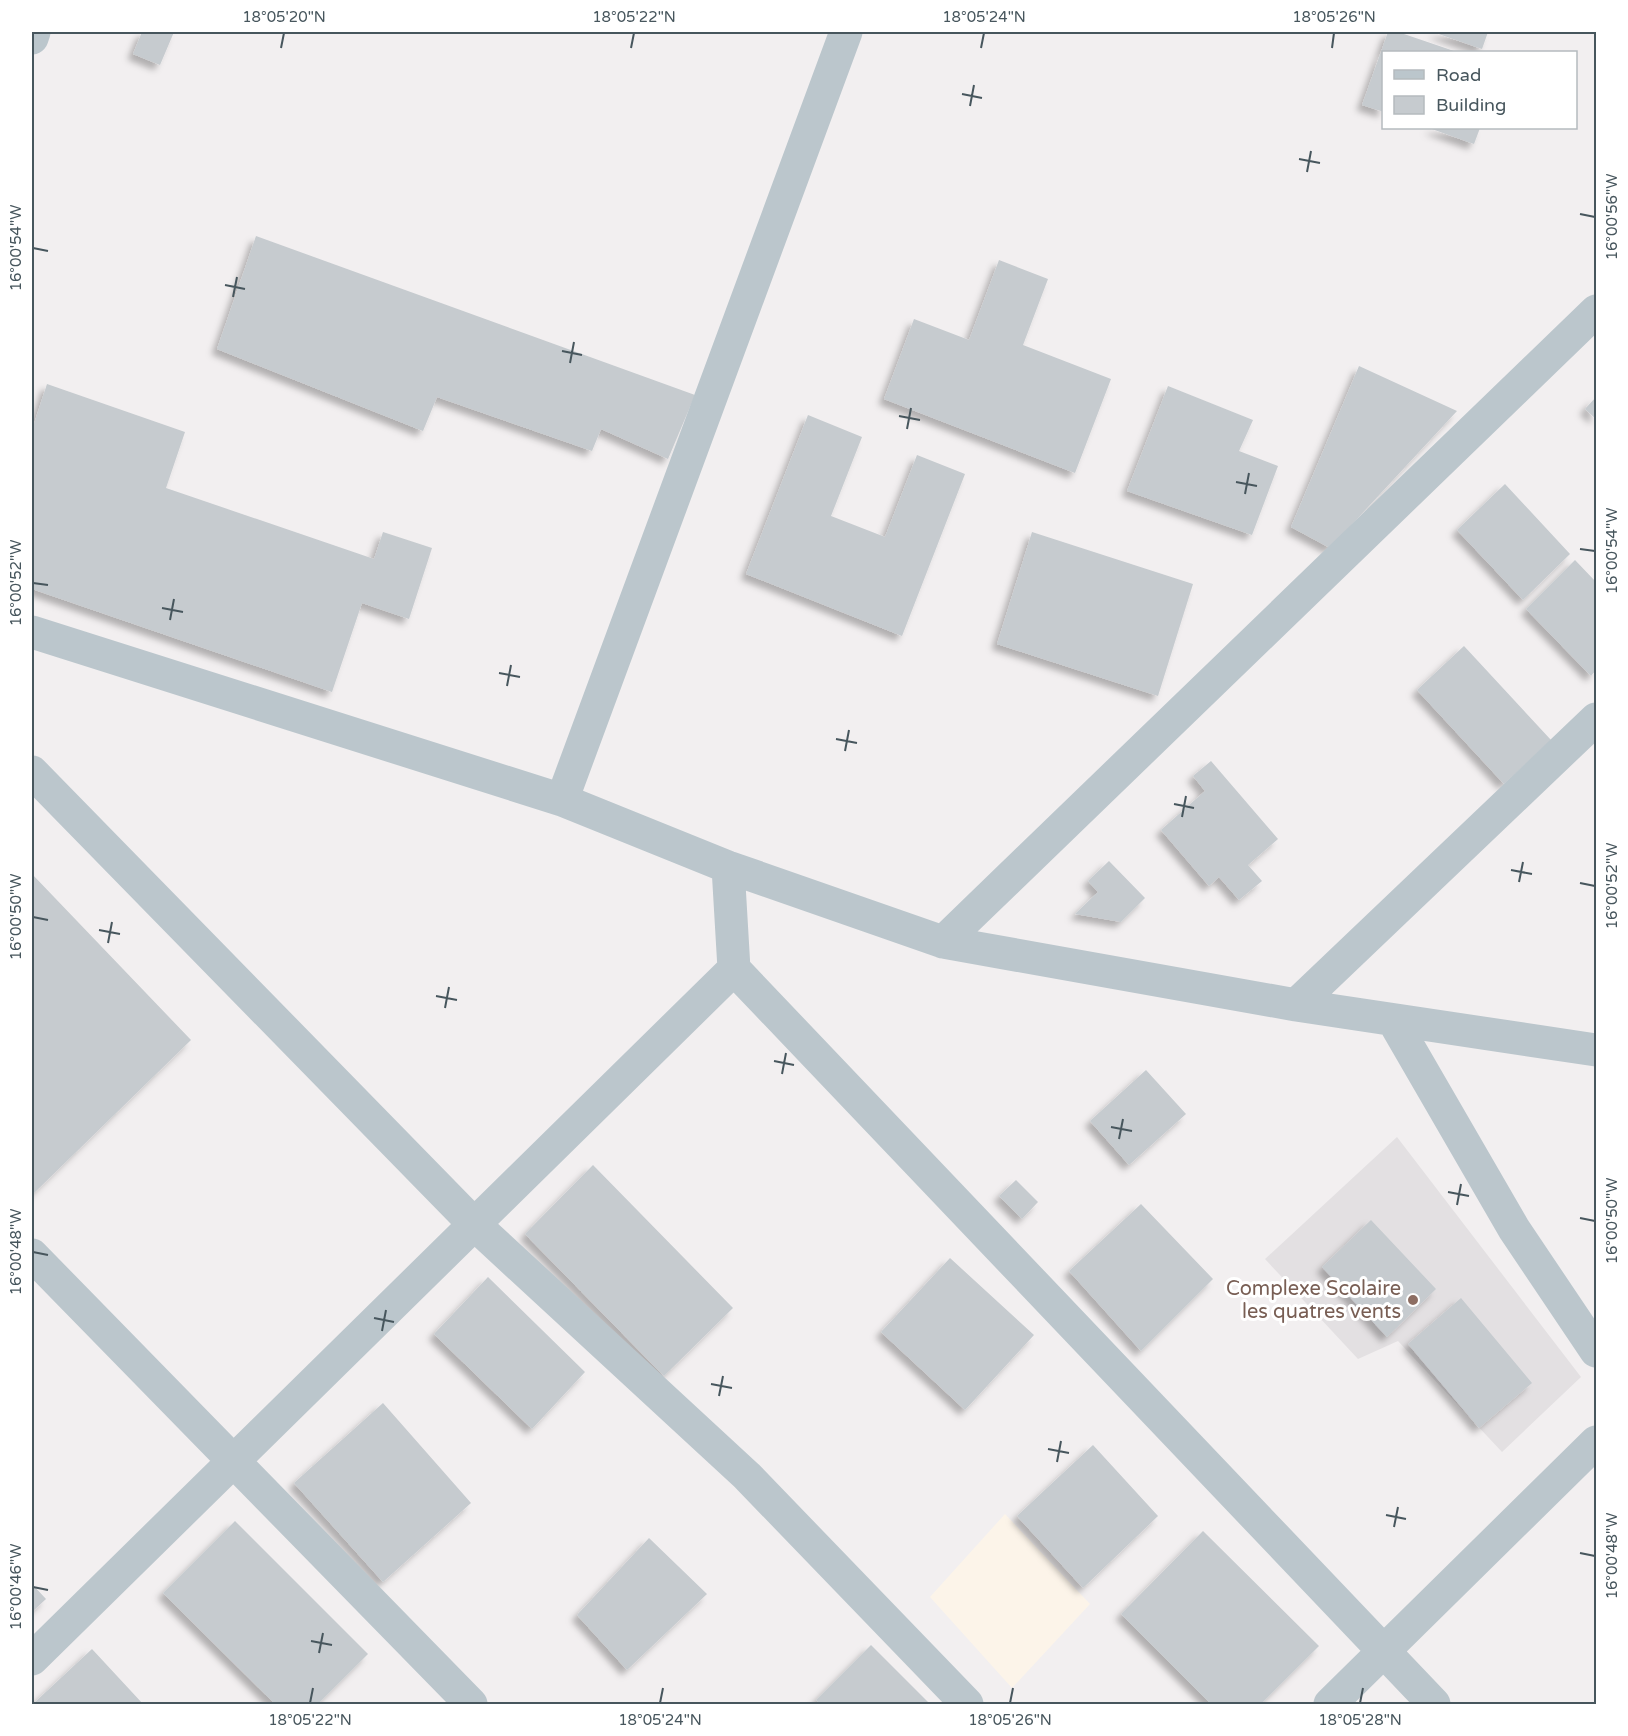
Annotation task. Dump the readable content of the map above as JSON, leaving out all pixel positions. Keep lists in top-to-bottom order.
{
  "places": ["Complexe Scolaire les quatres vents"],
  "legend": ["Road", "Building"],
  "coordinates": [
    "18°05'20\"N",
    "18°05'22\"N",
    "18°05'24\"N",
    "18°05'26\"N",
    "16°00'56\"W",
    "16°00'54\"W",
    "16°00'52\"W",
    "16°00'50\"W",
    "16°00'48\"W",
    "16°00'46\"W",
    "18°05'28\"N"
  ]
}
